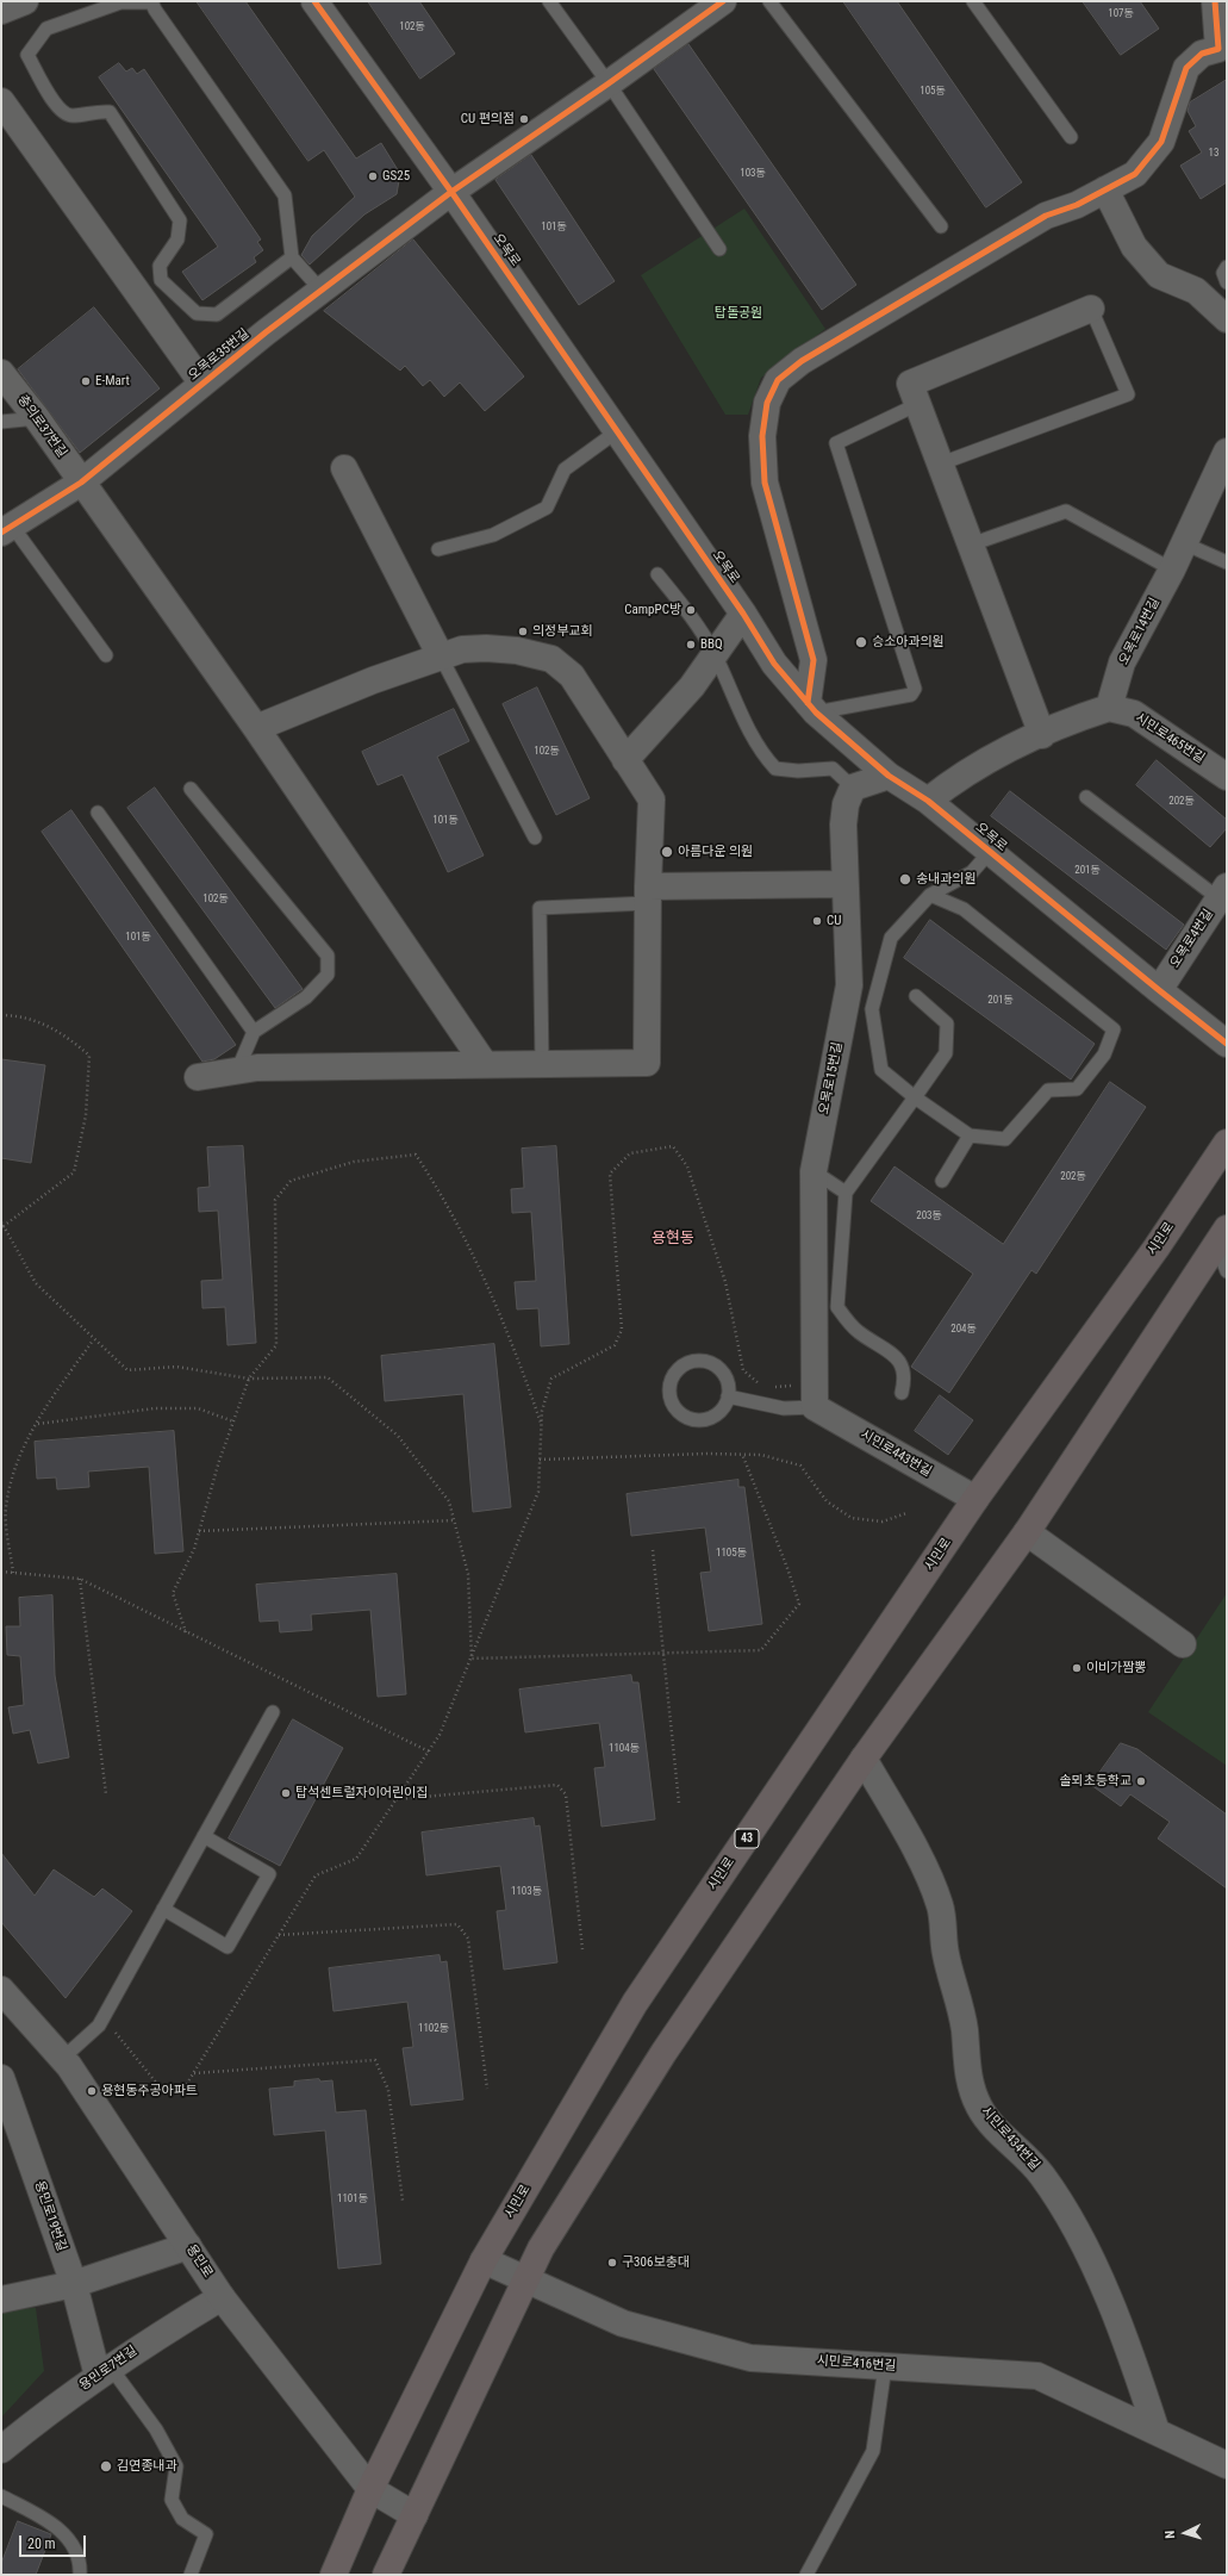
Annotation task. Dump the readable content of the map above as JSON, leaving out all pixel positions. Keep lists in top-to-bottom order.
{
  "streets": {
    "main road": ["시민로", "43"],
    "street": [
      "오목로",
      "오목로35번길",
      "충의로37번길",
      "오목로14번길",
      "시민로465번길",
      "오목로4번길",
      "오목로15번길",
      "시민로443번길",
      "시민로434번길",
      "용민로19번길",
      "용민로",
      "시민로416번길",
      "용민로7번길"
    ]
  },
  "crossings": [
    ["오목로", "오목로35번길"],
    ["오목로", "오목로4번길"],
    ["오목로35번길", "충의로37번길"],
    ["오목로14번길", "시민로465번길"],
    ["오목로15번길", "시민로443번길"],
    ["시민로", "시민로443번길"],
    ["시민로", "용민로"],
    ["시민로", "시민로416번길"],
    ["시민로434번길", "시민로416번길"],
    ["용민로19번길", "용민로7번길"],
    ["용민로", "용민로7번길"]
  ],
  "districts": ["용현동"],
  "parks": ["탑돌공원"],
  "places": [
    "CU 편의점",
    "GS25",
    "E-Mart",
    "CampPC방",
    "의정부교회",
    "승소아과의원",
    "BBQ",
    "아름다운 의원",
    "송내과의원",
    "CU",
    "이비가짬뽕",
    "솔뫼초등학교",
    "탑석센트럴자이어린이집",
    "용현동주공아파트",
    "구306보충대",
    "김연종내과"
  ],
  "house_numbers": [
    "107동",
    "102동",
    "105동",
    "13",
    "103동",
    "101동",
    "102동",
    "202동",
    "101동",
    "201동",
    "102동",
    "101동",
    "201동",
    "202동",
    "203동",
    "204동",
    "1105동",
    "1104동",
    "1103동",
    "1102동",
    "1101동"
  ],
  "scale_bar": "20 m",
  "north": "left"
}
